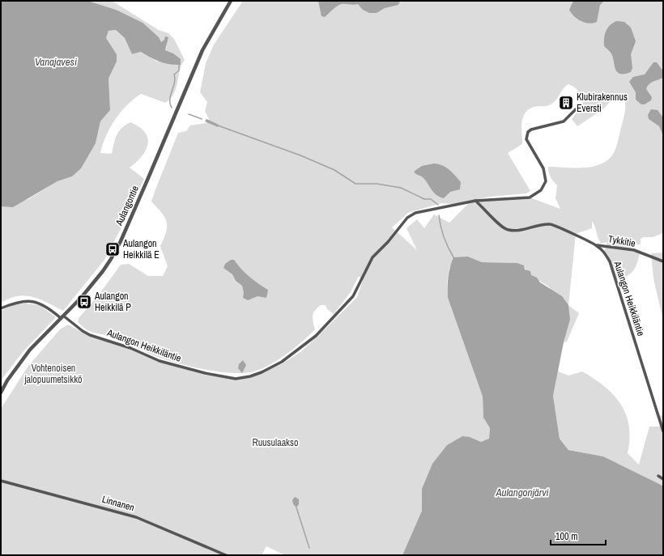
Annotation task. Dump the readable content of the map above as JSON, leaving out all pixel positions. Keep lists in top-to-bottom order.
{
  "streets": {
    "street": [
      "Aulangontie",
      "Tykkitie",
      "Aulangon Heikkiläntie",
      "Linnanen"
    ]
  },
  "crossings": [
    ["Aulangontie", "Aulangon Heikkiläntie"],
    ["Tykkitie", "Aulangon Heikkiläntie"]
  ],
  "water": ["Vanajavesi", "Aulangonjärvi"],
  "parks": ["Vohtenoisen jalopuumetsikkö", "Ruusulaakso"],
  "places": {
    "building": ["Klubirakennus Eversti"],
    "bus stop": ["Aulangon Heikkilä E", "Aulangon Heikkilä P"]
  },
  "scale_bar": "100 m"
}
